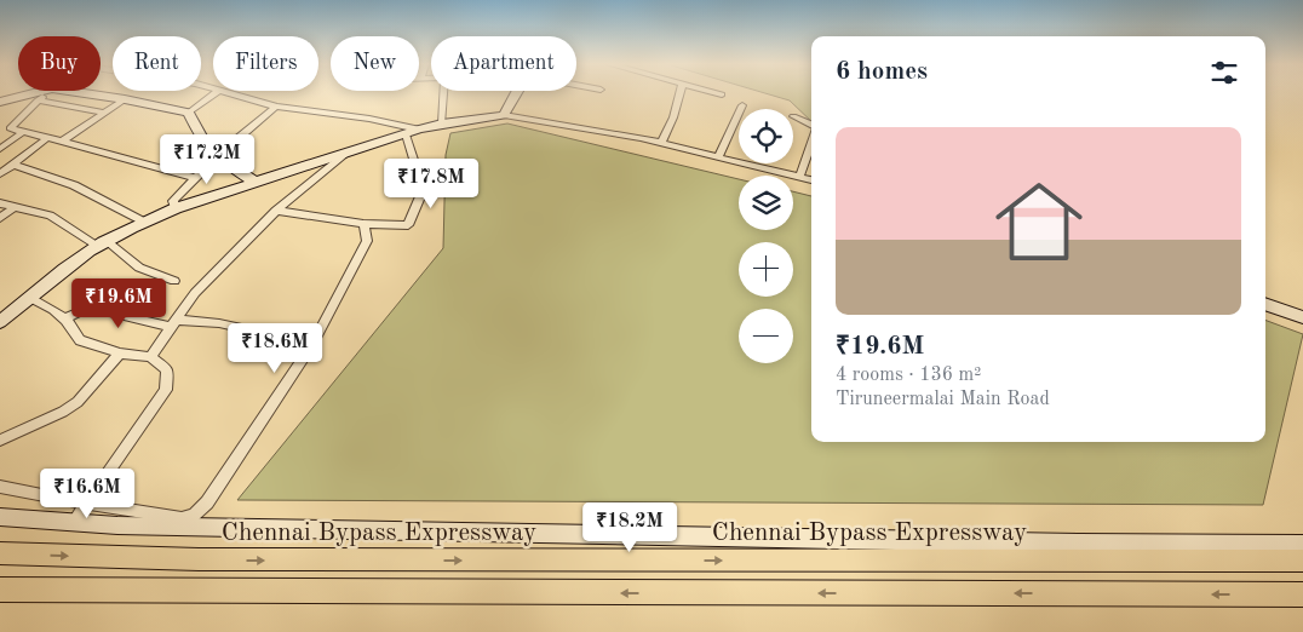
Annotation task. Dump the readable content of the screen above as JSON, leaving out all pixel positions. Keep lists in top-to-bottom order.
{
  "streets": {
    "highway": ["Chennai Bypass Expressway"]
  },
  "page": {
    "chip": [
      "Buy",
      "Rent",
      "Filters",
      "New",
      "Apartment"
    ],
    "heading": "6 homes",
    "map_buttons": ["+", "−"],
    "list": [
      {
        "name": "₹19.6M",
        "note": "4 rooms · 136 m² · Tiruneermalai Main Road"
      }
    ],
    "price": [
      "₹17.2M",
      "₹17.8M",
      "₹19.6M",
      "₹18.6M",
      "₹16.6M",
      "₹18.2M"
    ]
  }
}
